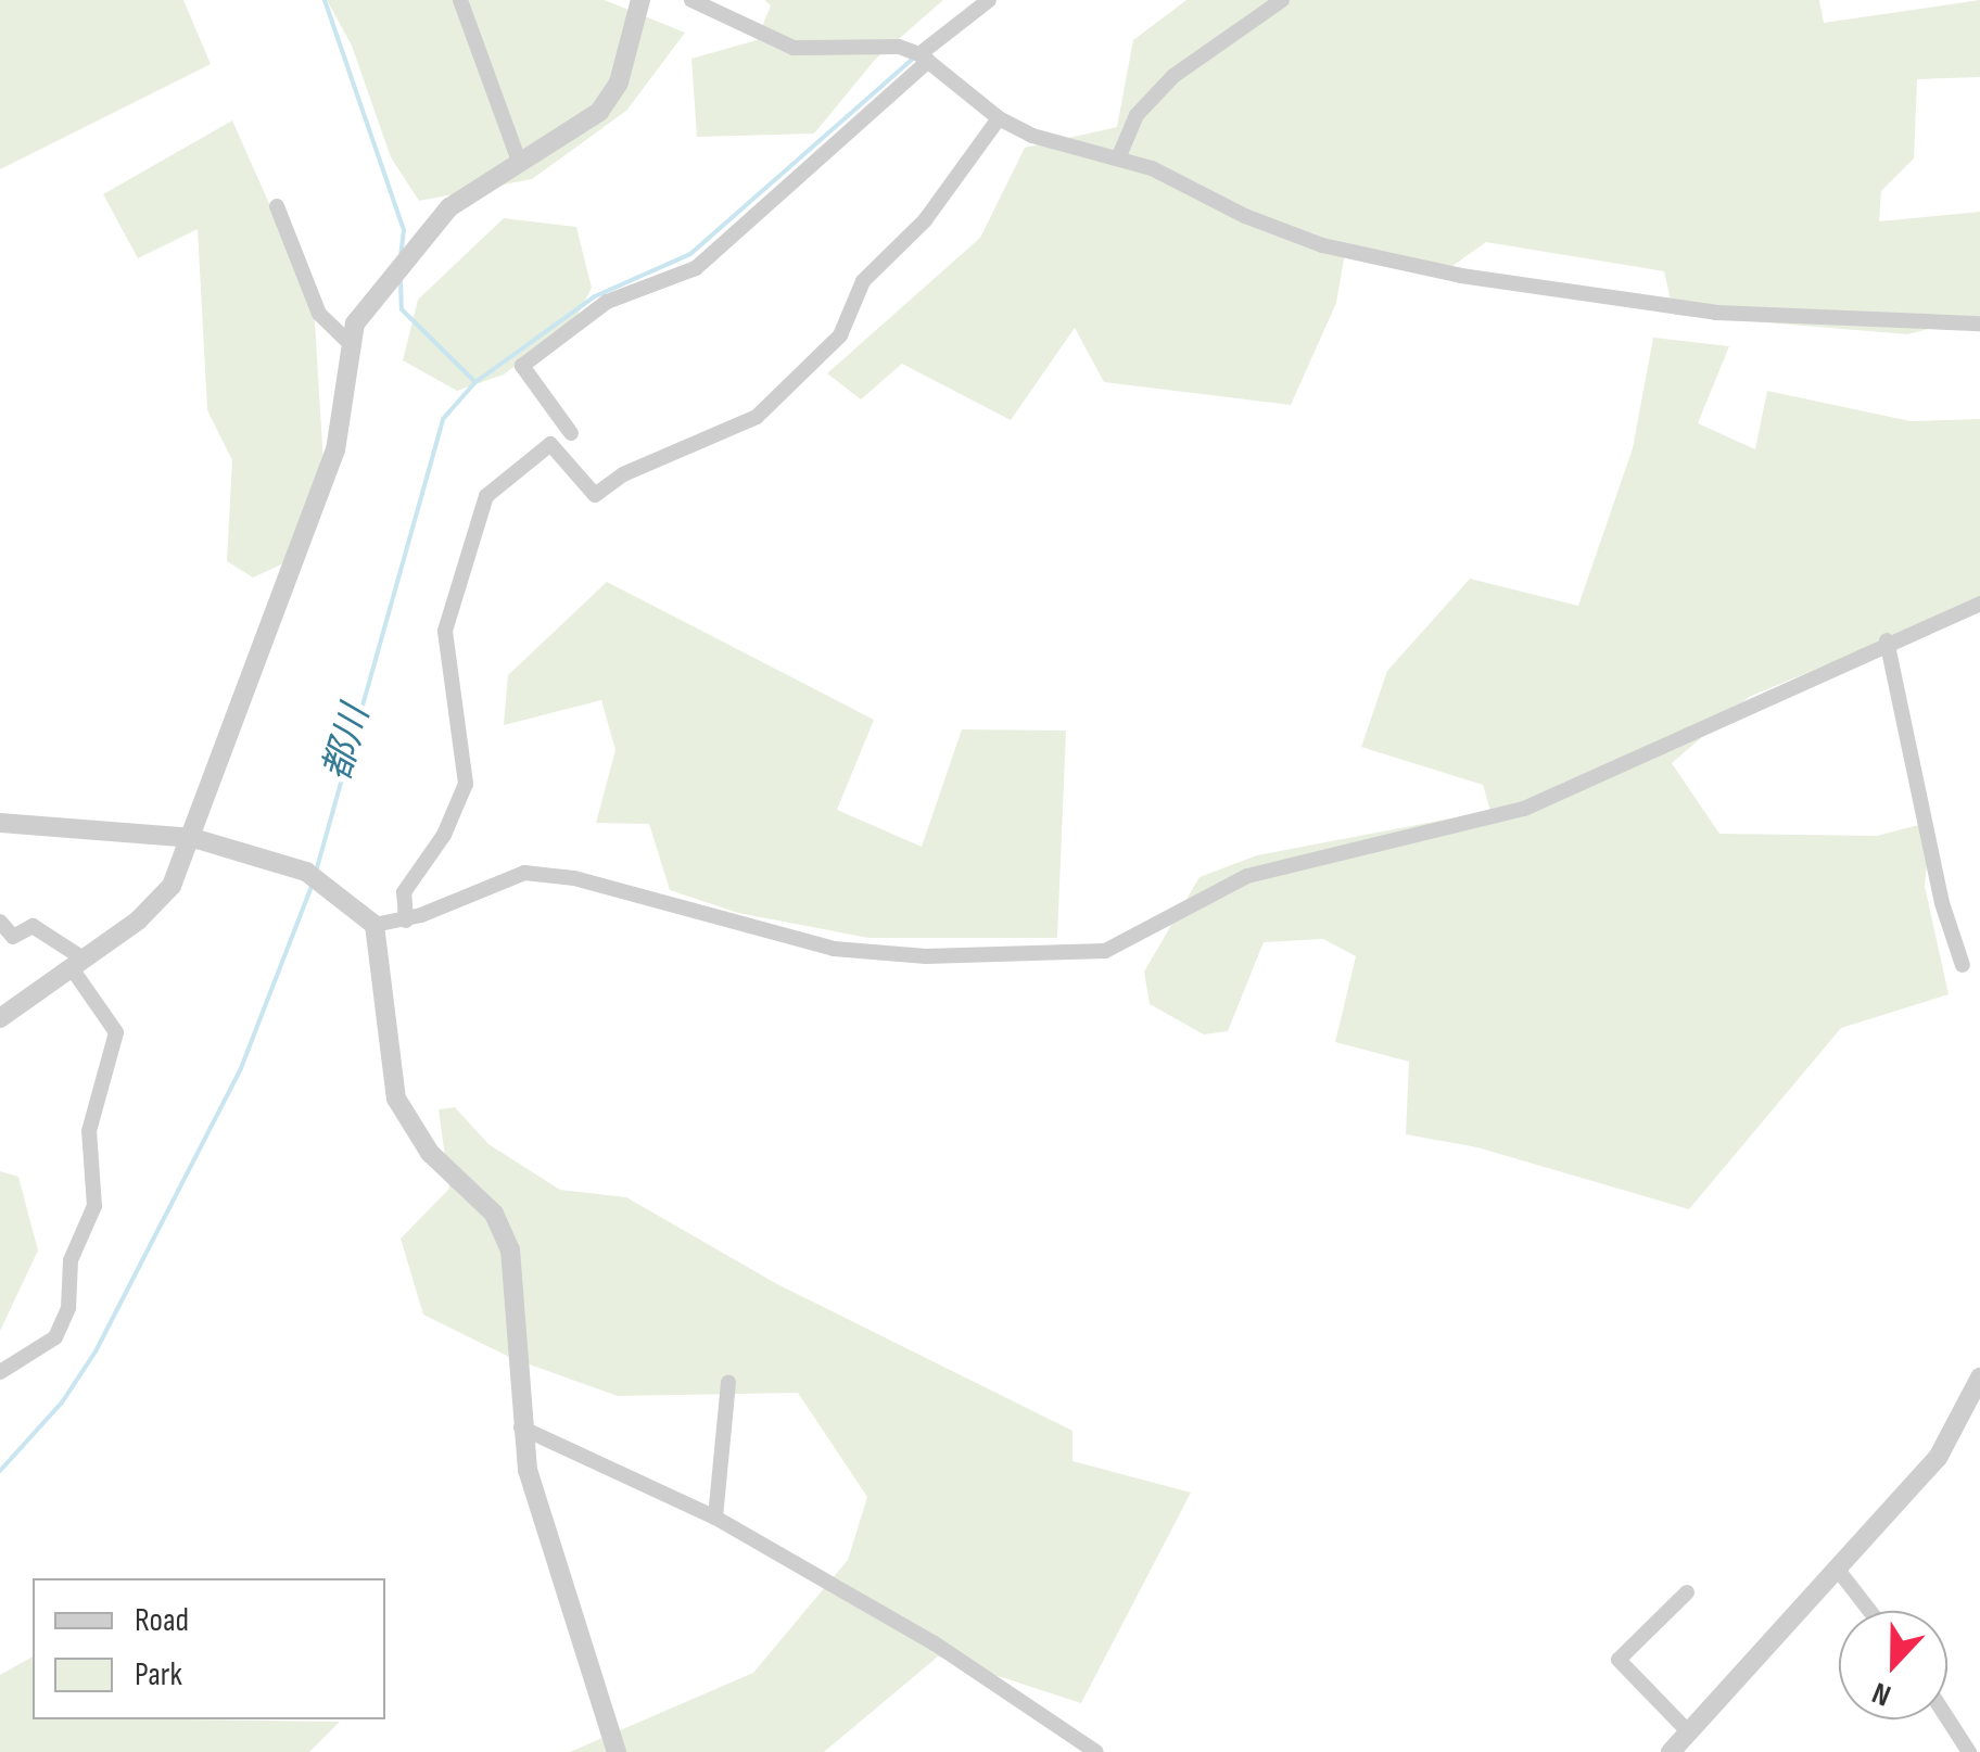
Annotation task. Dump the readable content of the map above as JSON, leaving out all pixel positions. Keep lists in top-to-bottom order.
{
  "water": ["都川"],
  "legend": ["Road", "Park"],
  "north": "bottom"
}
